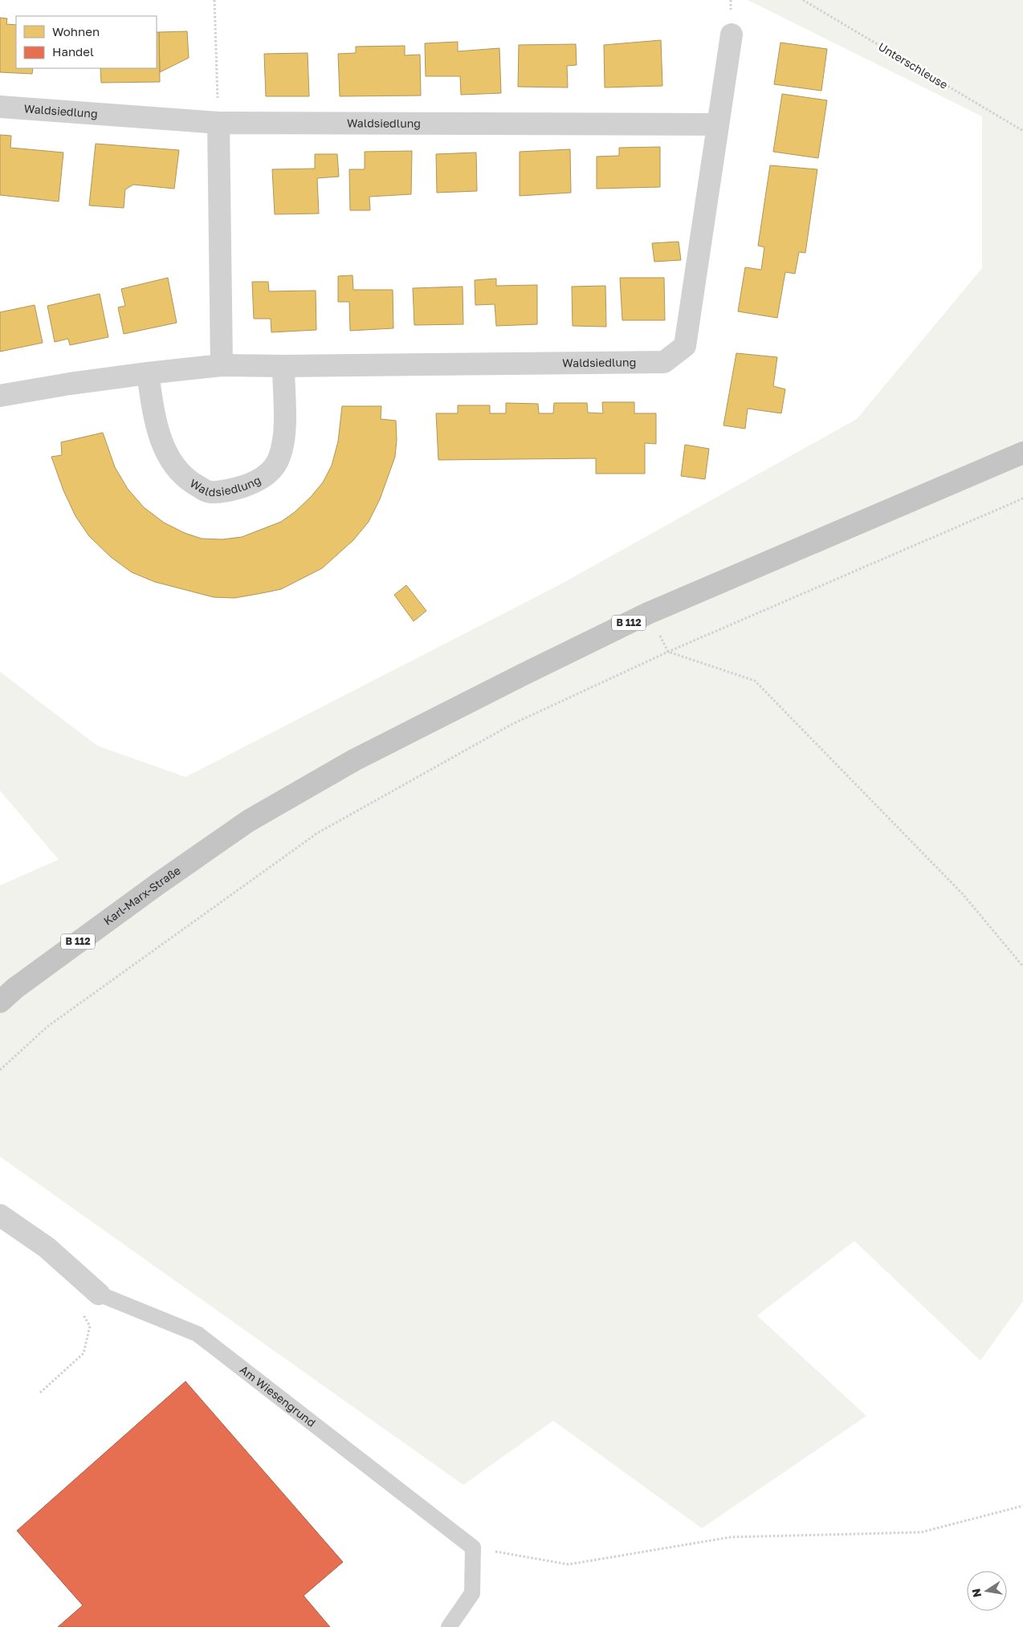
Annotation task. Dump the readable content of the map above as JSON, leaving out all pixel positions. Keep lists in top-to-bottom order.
{
  "streets": {
    "main road": ["B 112", "Karl-Marx-Straße"],
    "street": ["Waldsiedlung", "Am Wiesengrund"],
    "path": ["Unterschleuse"]
  },
  "crossings": [
    ["B 112", "Karl-Marx-Straße"]
  ],
  "legend": ["Wohnen", "Handel"],
  "north": "left"
}
